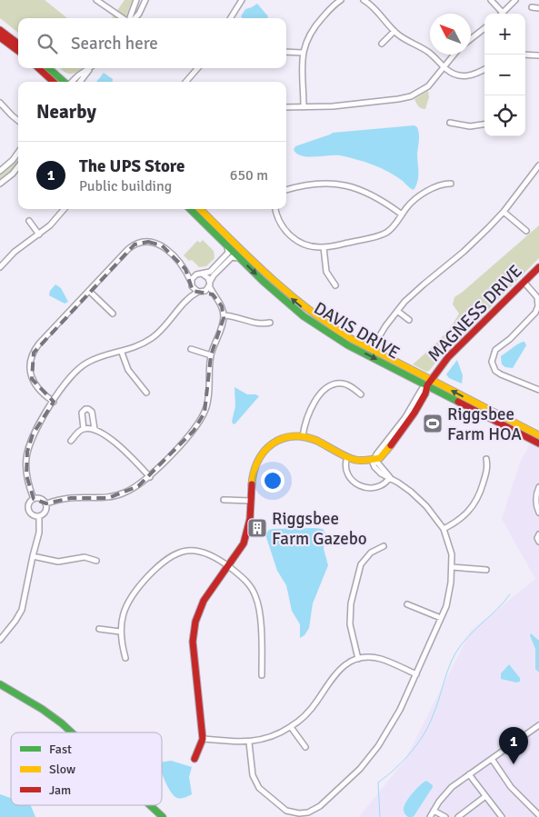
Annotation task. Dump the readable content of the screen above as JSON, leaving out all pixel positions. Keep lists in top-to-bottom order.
{
  "streets": {
    "main road": ["MAGNESS DRIVE", "DAVIS DRIVE"]
  },
  "crossings": [
    ["MAGNESS DRIVE", "DAVIS DRIVE"]
  ],
  "places": {
    "sports": ["Riggsbee Farm HOA"],
    "building": ["Riggsbee Farm Gazebo"]
  },
  "legend": ["Fast", "Slow", "Jam"],
  "north": "top left",
  "page": {
    "map_buttons": ["+", "−"],
    "search": "Search here",
    "heading": "Nearby",
    "list": [
      {
        "mark": "1",
        "name": "The UPS Store",
        "note": "Public building",
        "value": "650 m"
      }
    ],
    "pins": "1"
  }
}
